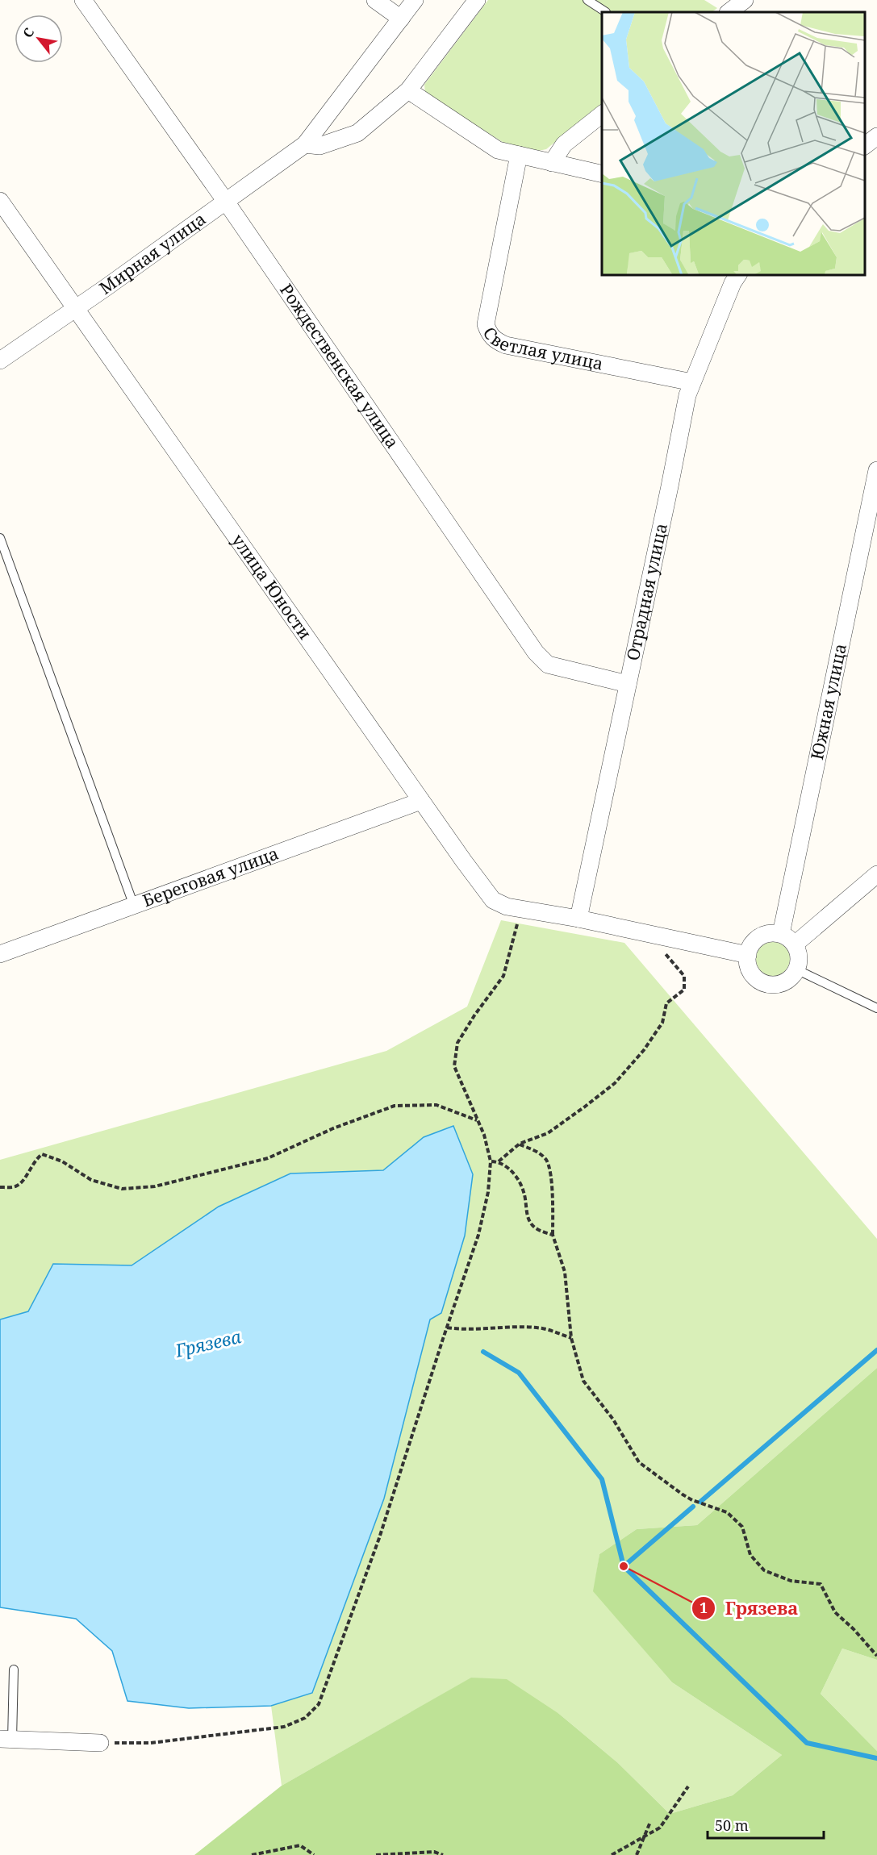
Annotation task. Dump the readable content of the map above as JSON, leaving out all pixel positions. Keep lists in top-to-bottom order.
{
  "streets": {
    "street": [
      "Мирная улица",
      "Светлая улица",
      "Рождественская улица",
      "улица Юности",
      "Отрадная улица",
      "Южная улица",
      "Береговая улица"
    ]
  },
  "crossings": [
    ["Мирная улица", "Рождественская улица"],
    ["Мирная улица", "улица Юности"],
    ["Светлая улица", "Отрадная улица"],
    ["Рождественская улица", "Отрадная улица"],
    ["улица Юности", "Отрадная улица"],
    ["улица Юности", "Южная улица"],
    ["улица Юности", "Береговая улица"]
  ],
  "water": ["Грязева"],
  "places": ["Грязева"],
  "scale_bar": "50 m",
  "north": "top left"
}
